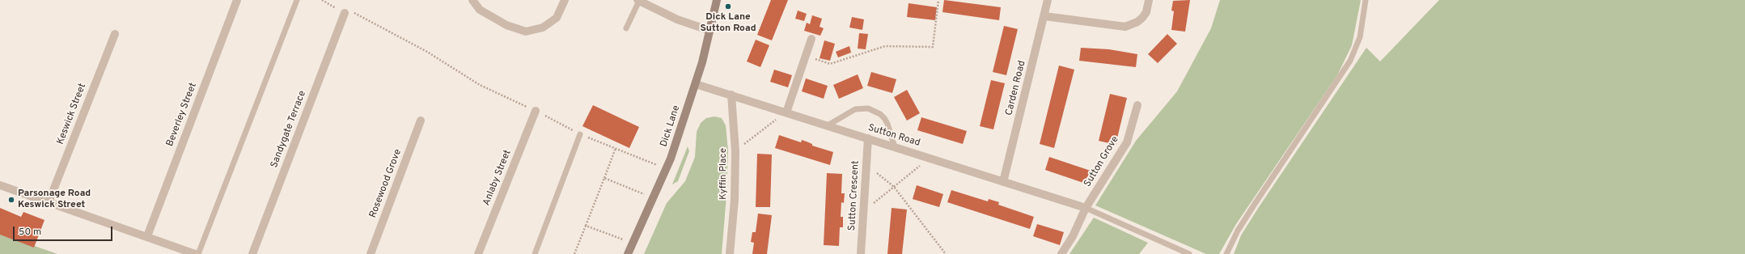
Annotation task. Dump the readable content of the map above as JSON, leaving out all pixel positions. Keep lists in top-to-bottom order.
{
  "streets": {
    "street": [
      "Carden Road",
      "Keswick Street",
      "Beverley Street",
      "Dick Lane",
      "Sandygate Terrace",
      "Sutton Road",
      "Sutton Grove",
      "Kyffin Place",
      "Anlaby Street",
      "Rosewood Grove",
      "Sutton Crescent"
    ]
  },
  "crossings": [
    ["Carden Road", "Sutton Road"],
    ["Dick Lane", "Sutton Road"],
    ["Sutton Road", "Sutton Grove"],
    ["Sutton Road", "Kyffin Place"],
    ["Sutton Road", "Sutton Crescent"]
  ],
  "places": ["Dick Lane Sutton Road", "Parsonage Road Keswick Street"],
  "scale_bar": "50 m"
}
